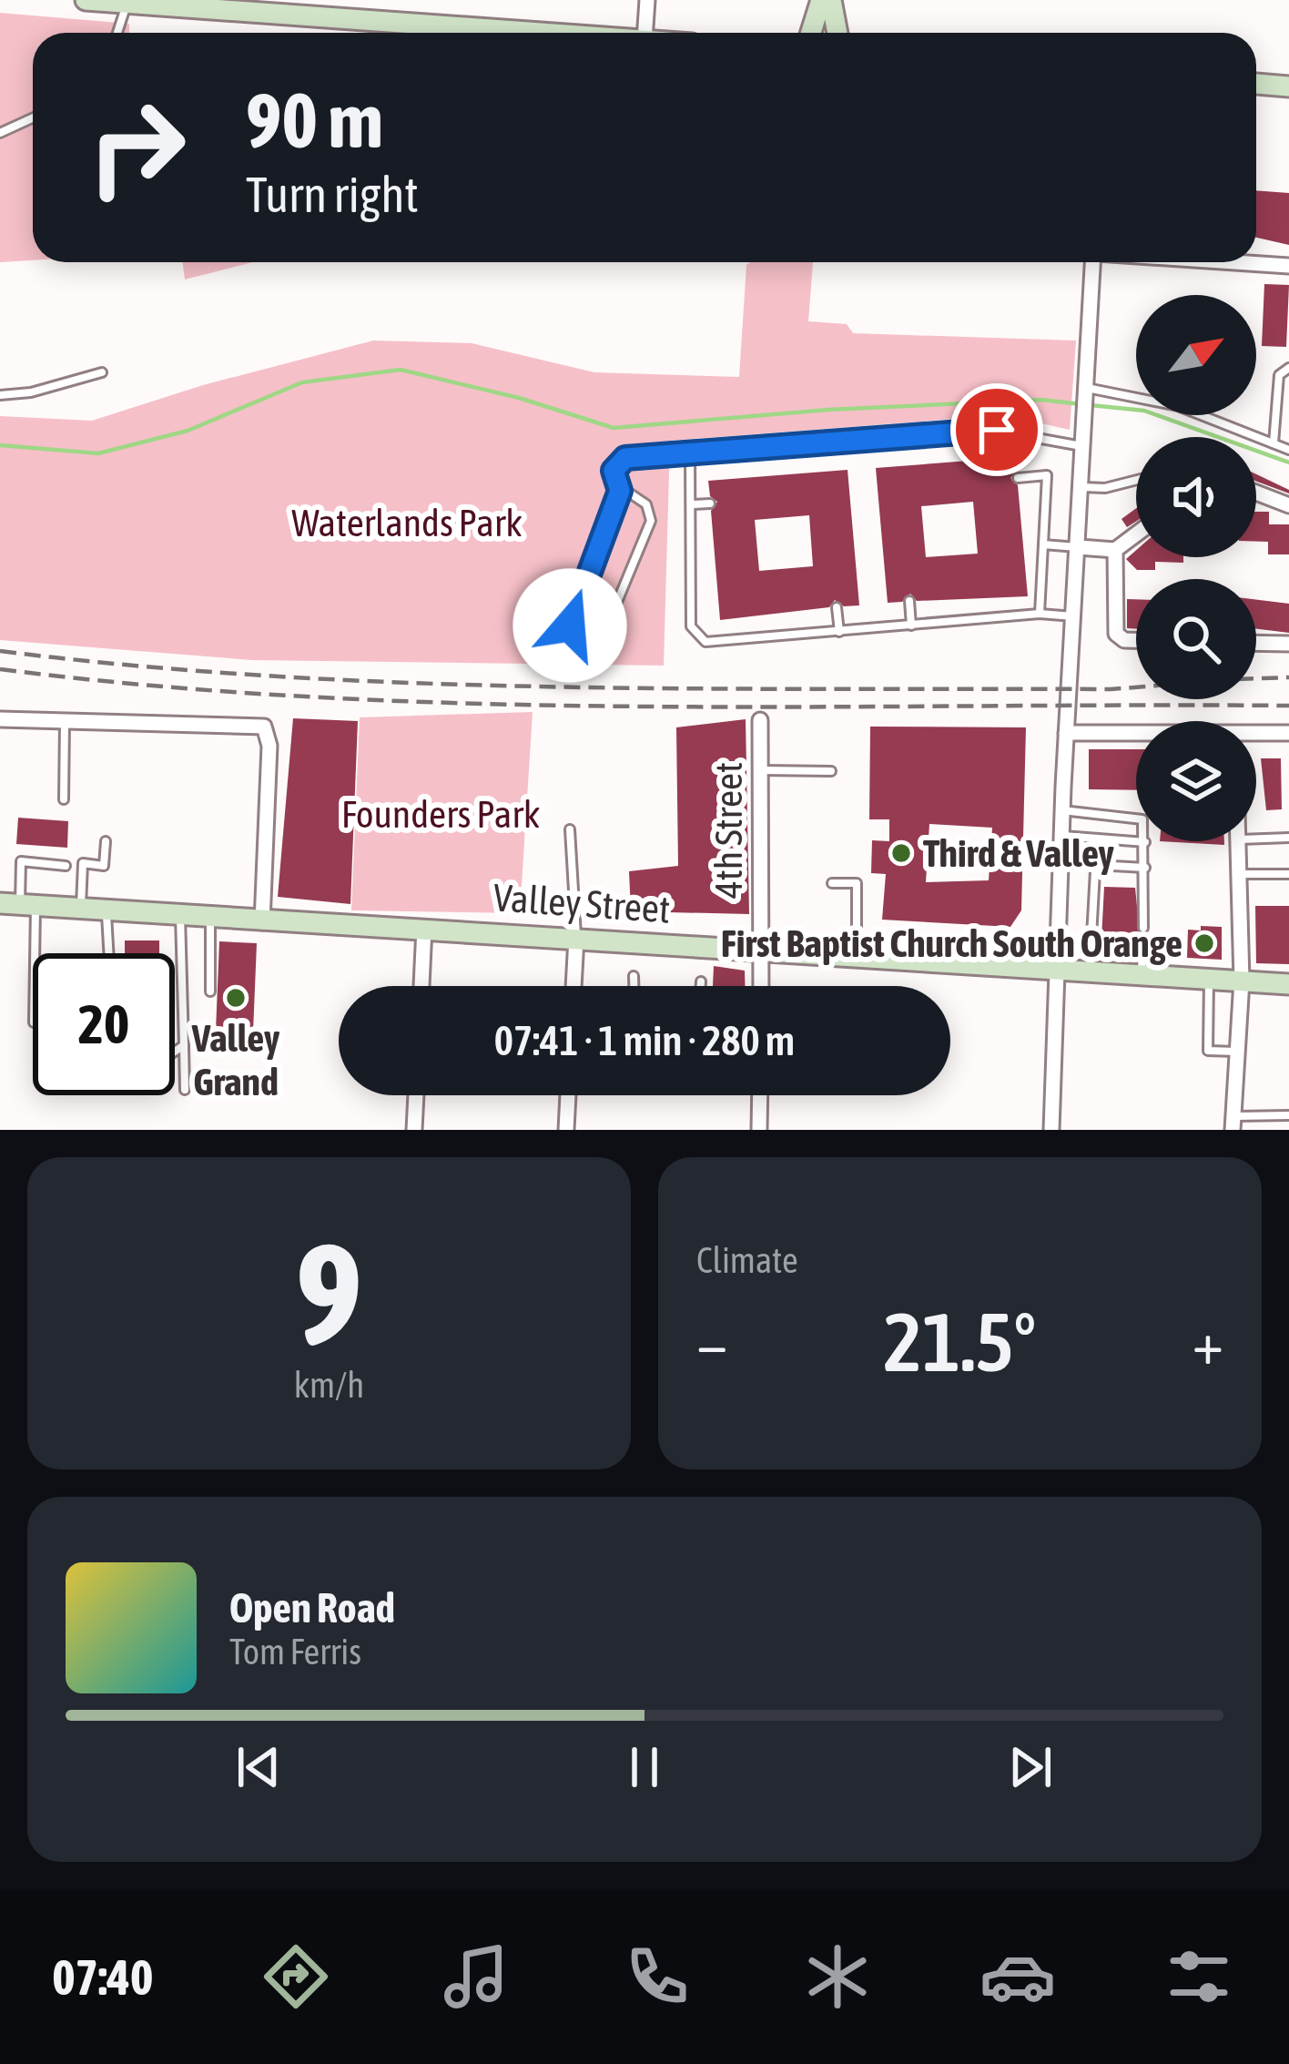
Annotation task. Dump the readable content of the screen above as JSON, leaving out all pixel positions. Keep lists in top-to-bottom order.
{
  "streets": {
    "main road": ["Valley Street"],
    "street": ["4th Street"]
  },
  "crossings": [
    ["4th Street", "Valley Street"]
  ],
  "parks": ["Waterlands Park", "Founders Park"],
  "places": ["Third & Valley", "First Baptist Church South Orange", "Valley Grand"],
  "north": "top right",
  "page": {
    "turn": ["90 m", "Turn right"],
    "limit": "20",
    "trip": "07:41 · 1 min · 280 m",
    "tile": [
      ["9", "km/h"],
      "Climate"
    ],
    "heat": ["−", "21.5°", "+"],
    "song": ["Open Road", "Tom Ferris"],
    "tabs": "07:40"
  }
}
